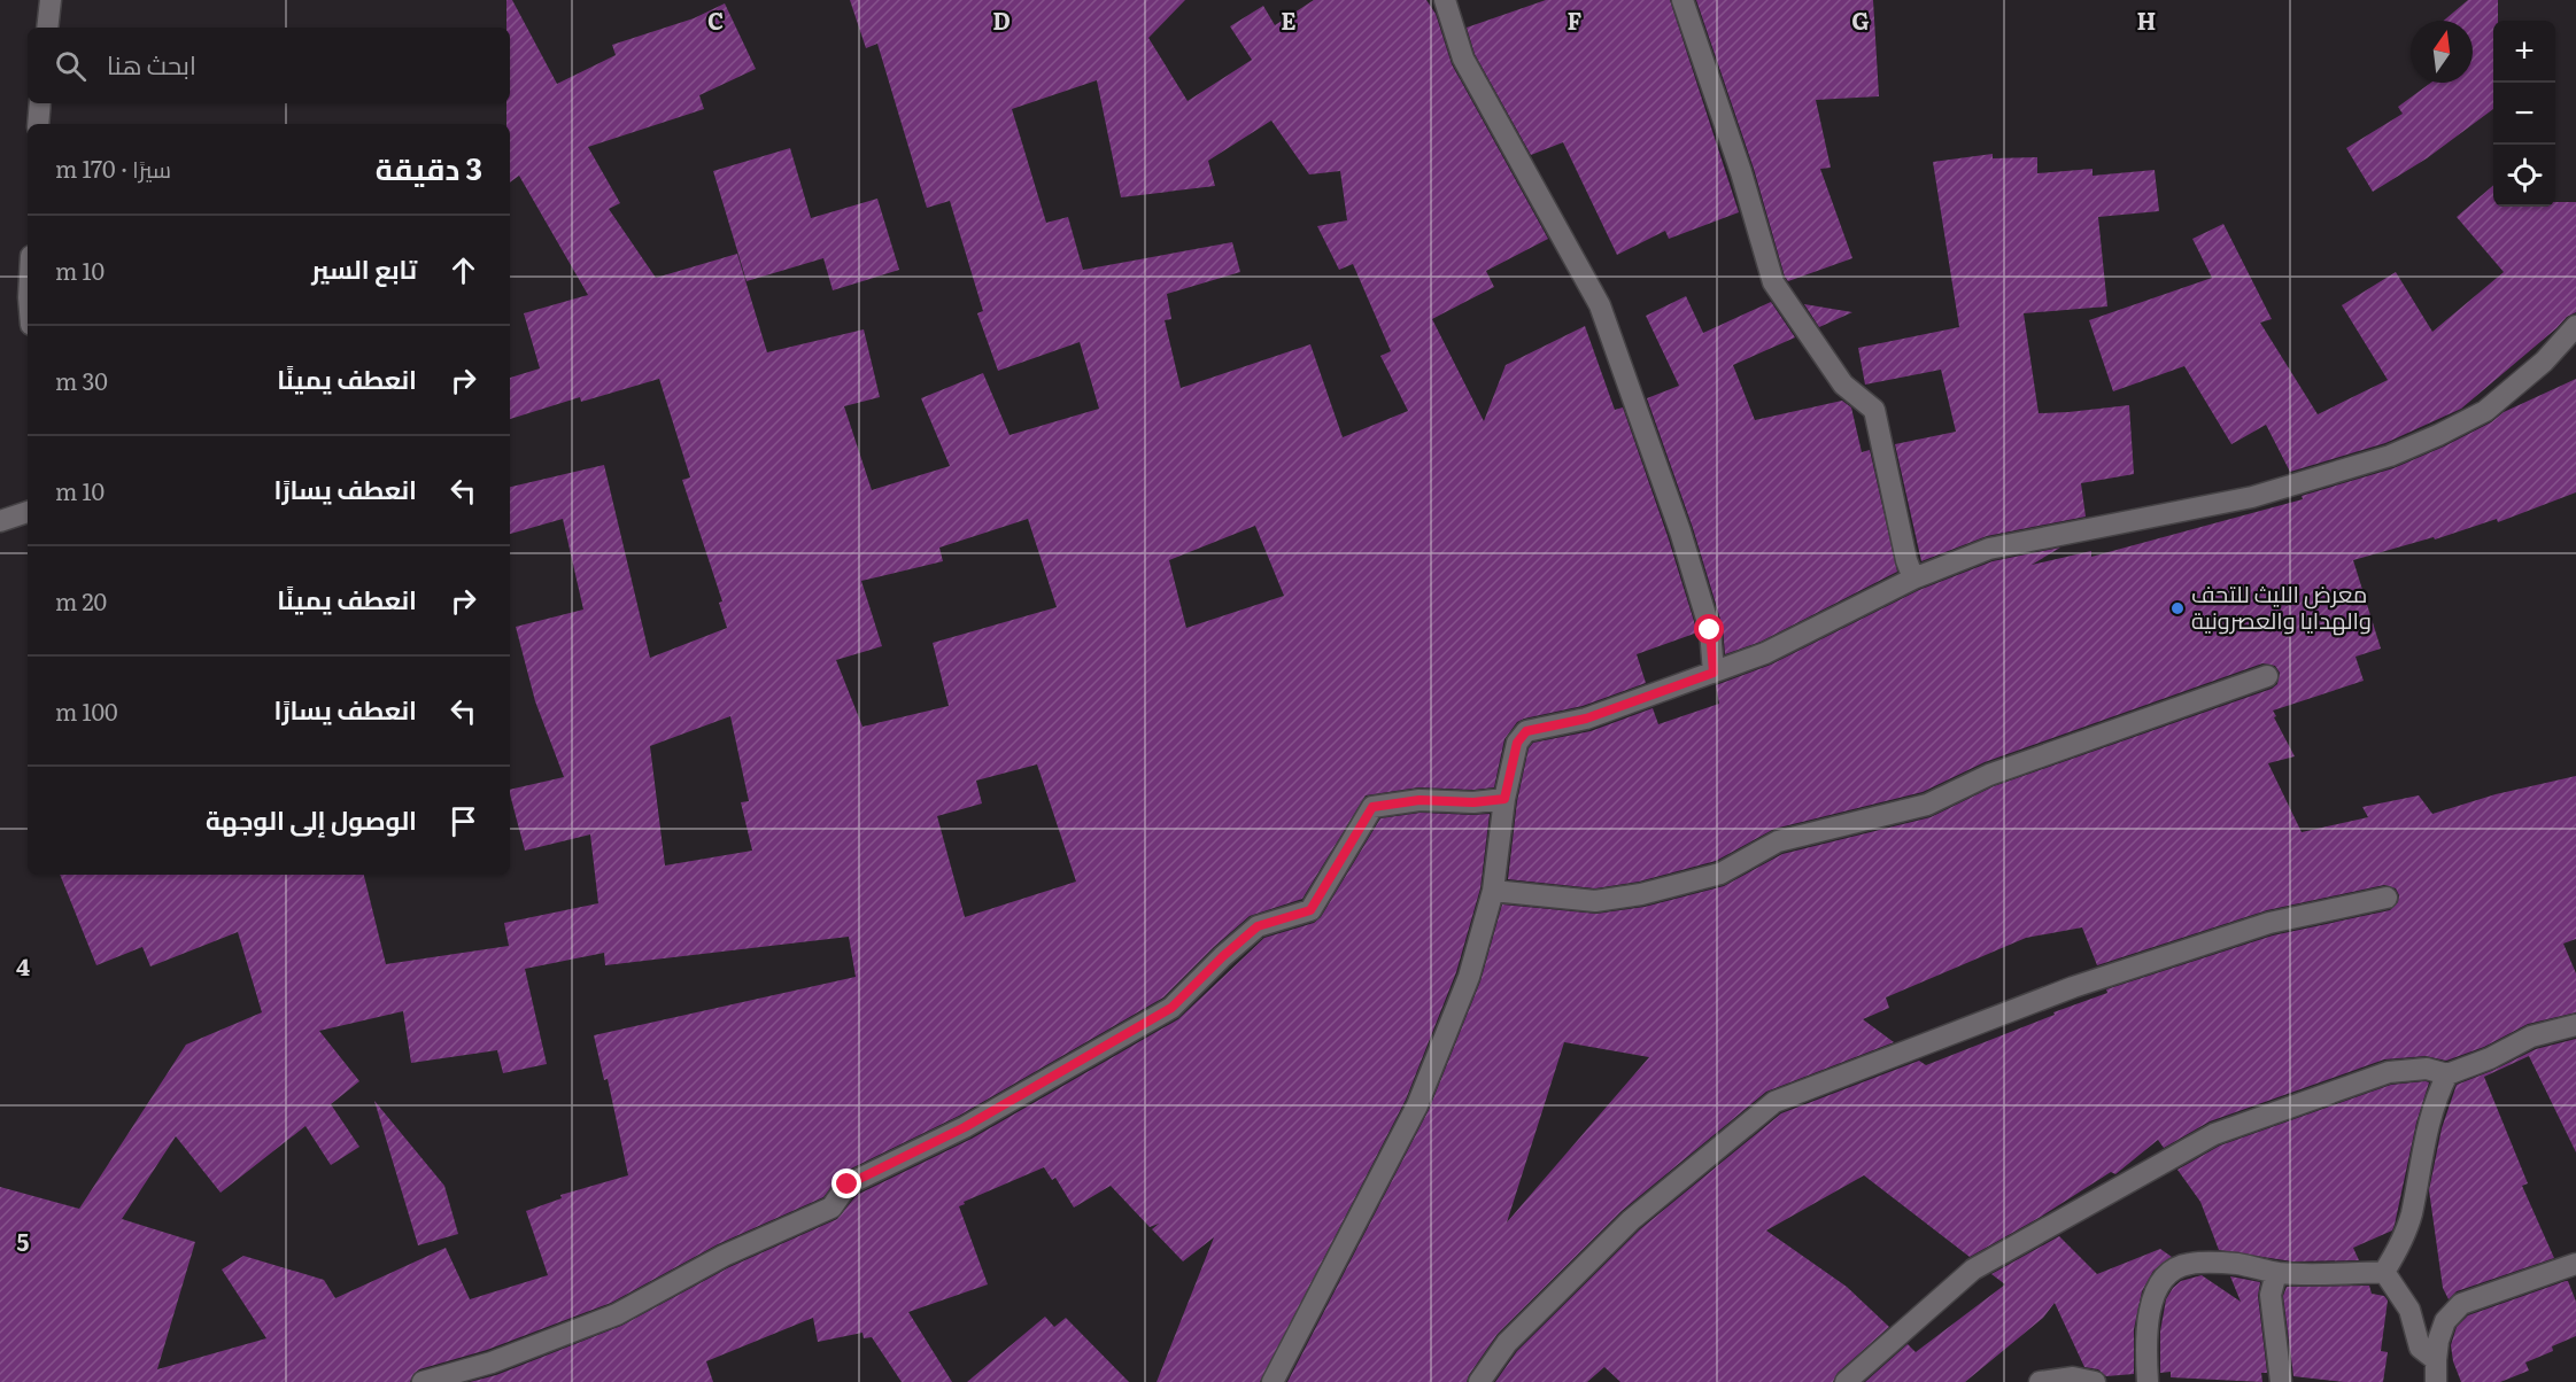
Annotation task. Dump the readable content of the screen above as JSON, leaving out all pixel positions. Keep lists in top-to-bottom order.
{
  "places": ["معرض الليث للتحف والهدايا والعصرونية"],
  "north": "top",
  "page": {
    "map_buttons": ["+", "−"],
    "search": "ابحث هنا",
    "heading": ["3 دقيقة", "سيرًا · 170 m"],
    "list": [
      ["تابع السير", "10 m"],
      ["انعطف يمينًا", "30 m"],
      ["انعطف يسارًا", "10 m"],
      ["انعطف يمينًا", "20 m"],
      ["انعطف يسارًا", "100 m"],
      "الوصول إلى الوجهة"
    ]
  },
  "grid": {
    "columns": [
      "C",
      "D",
      "E",
      "F",
      "G",
      "H"
    ],
    "rows": ["4", "5"]
  }
}
